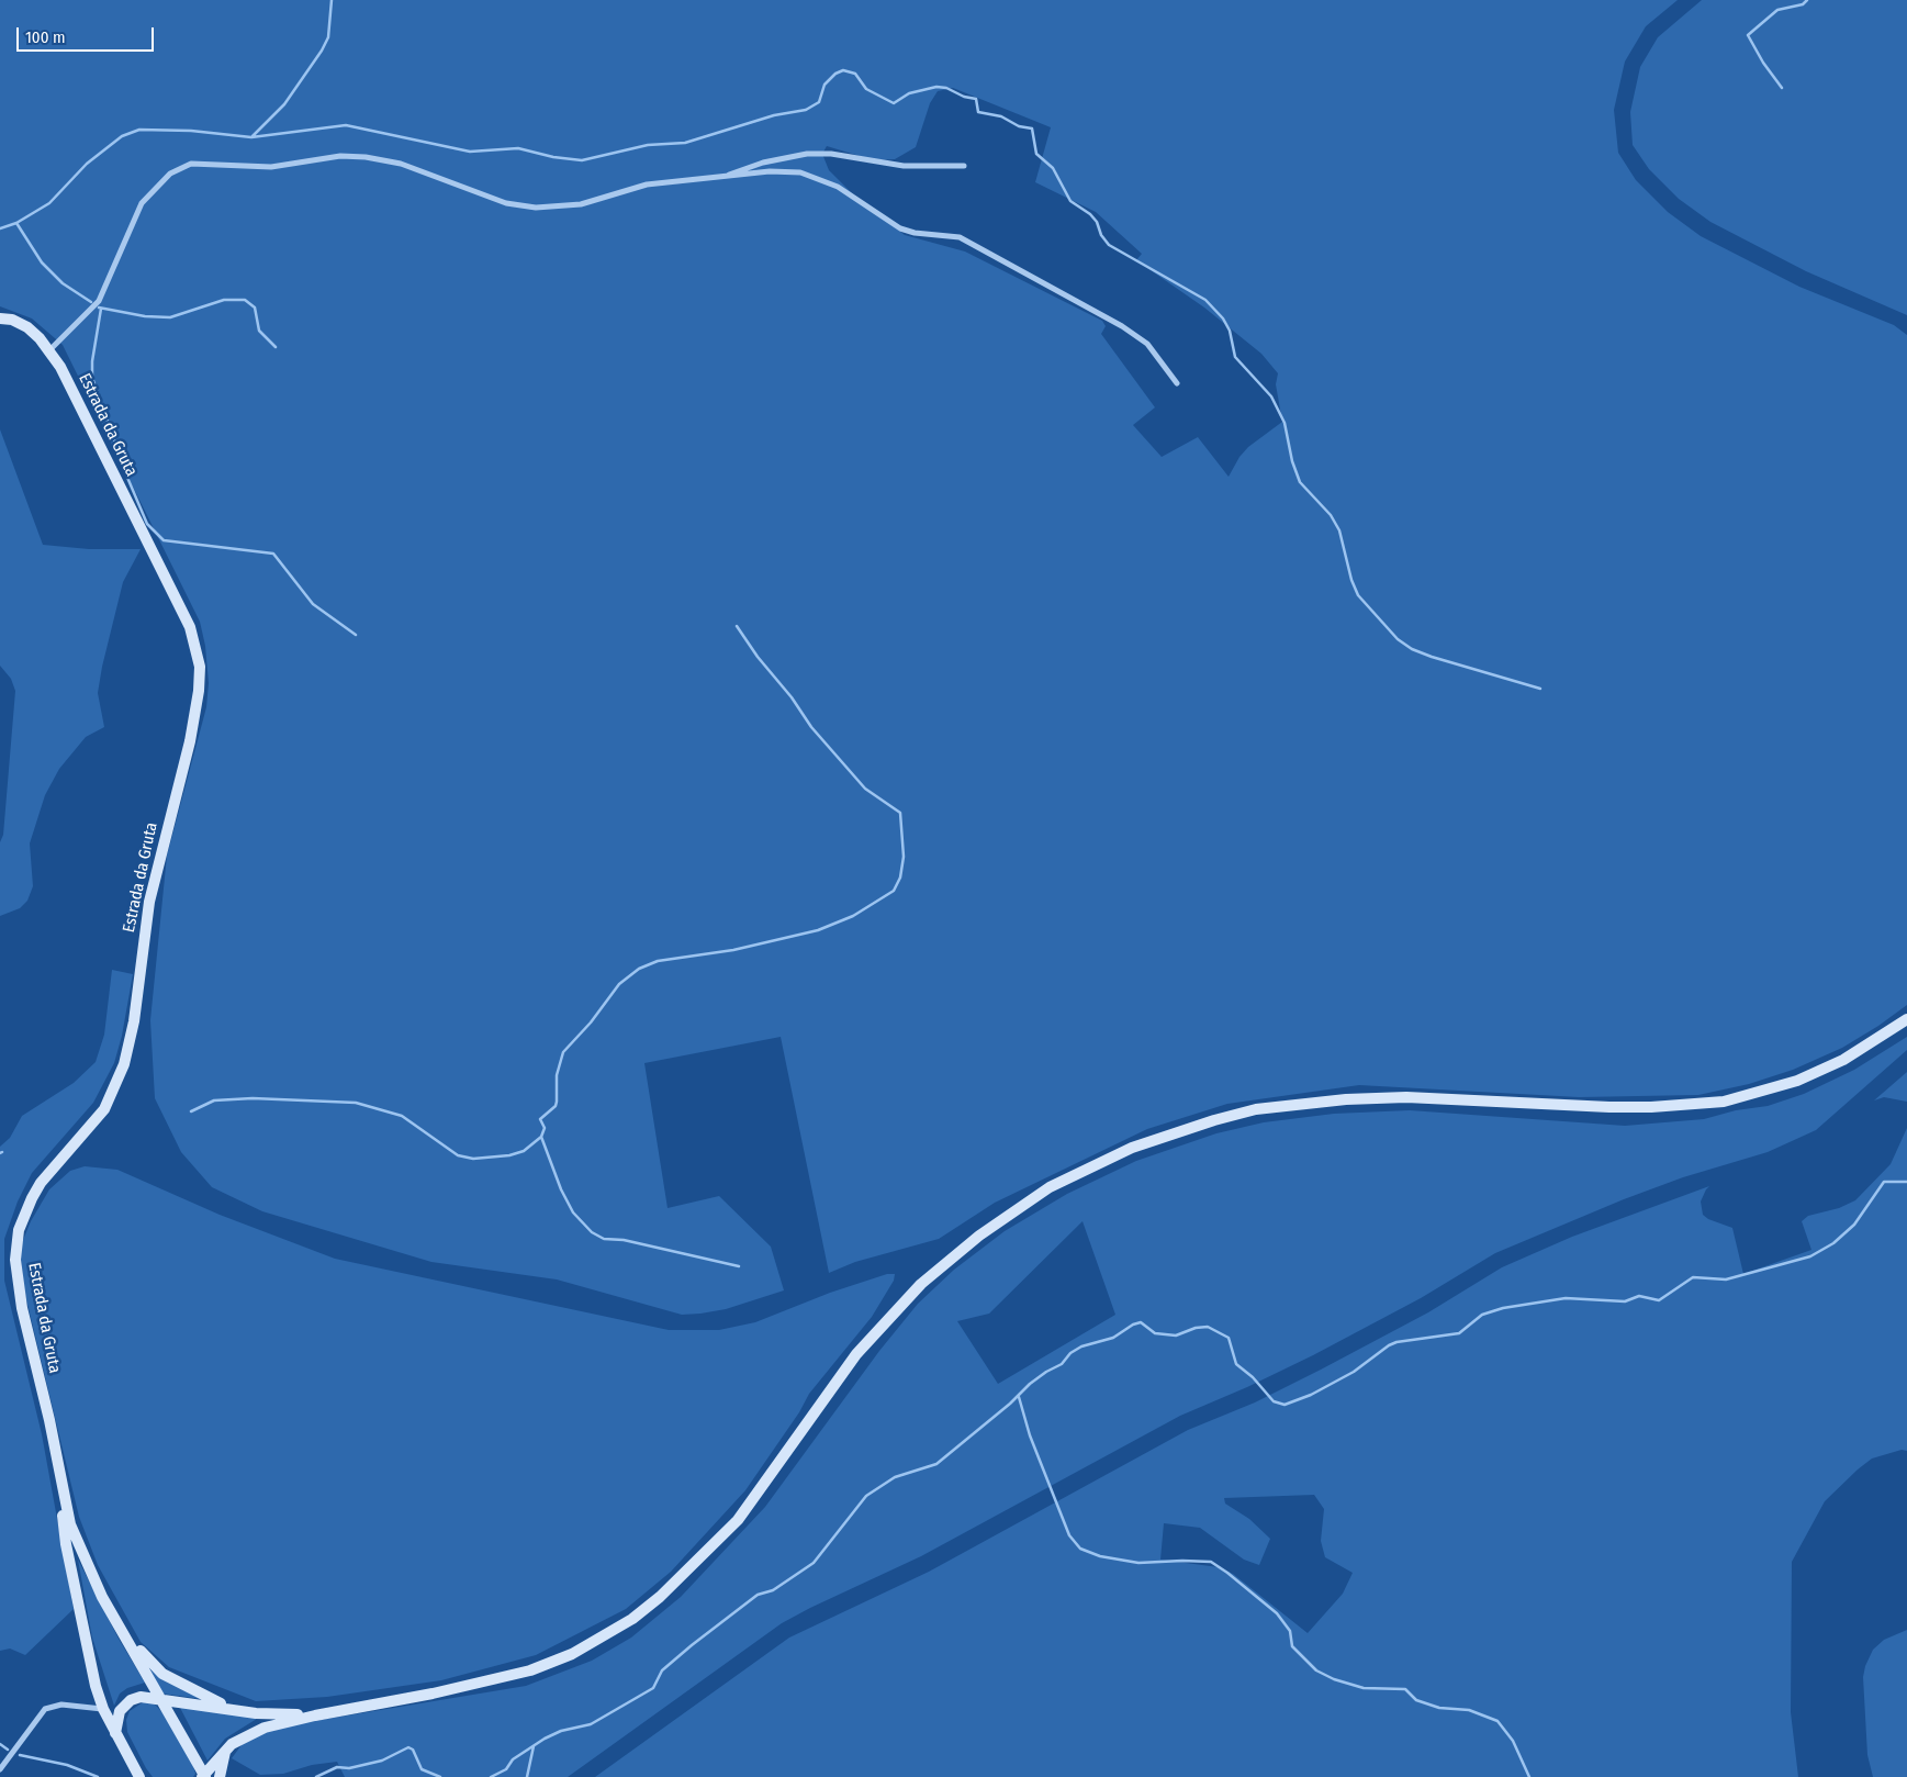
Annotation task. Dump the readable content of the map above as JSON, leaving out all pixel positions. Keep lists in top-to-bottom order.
{
  "streets": {
    "main road": ["Estrada da Gruta"]
  },
  "scale_bar": "100 m"
}
